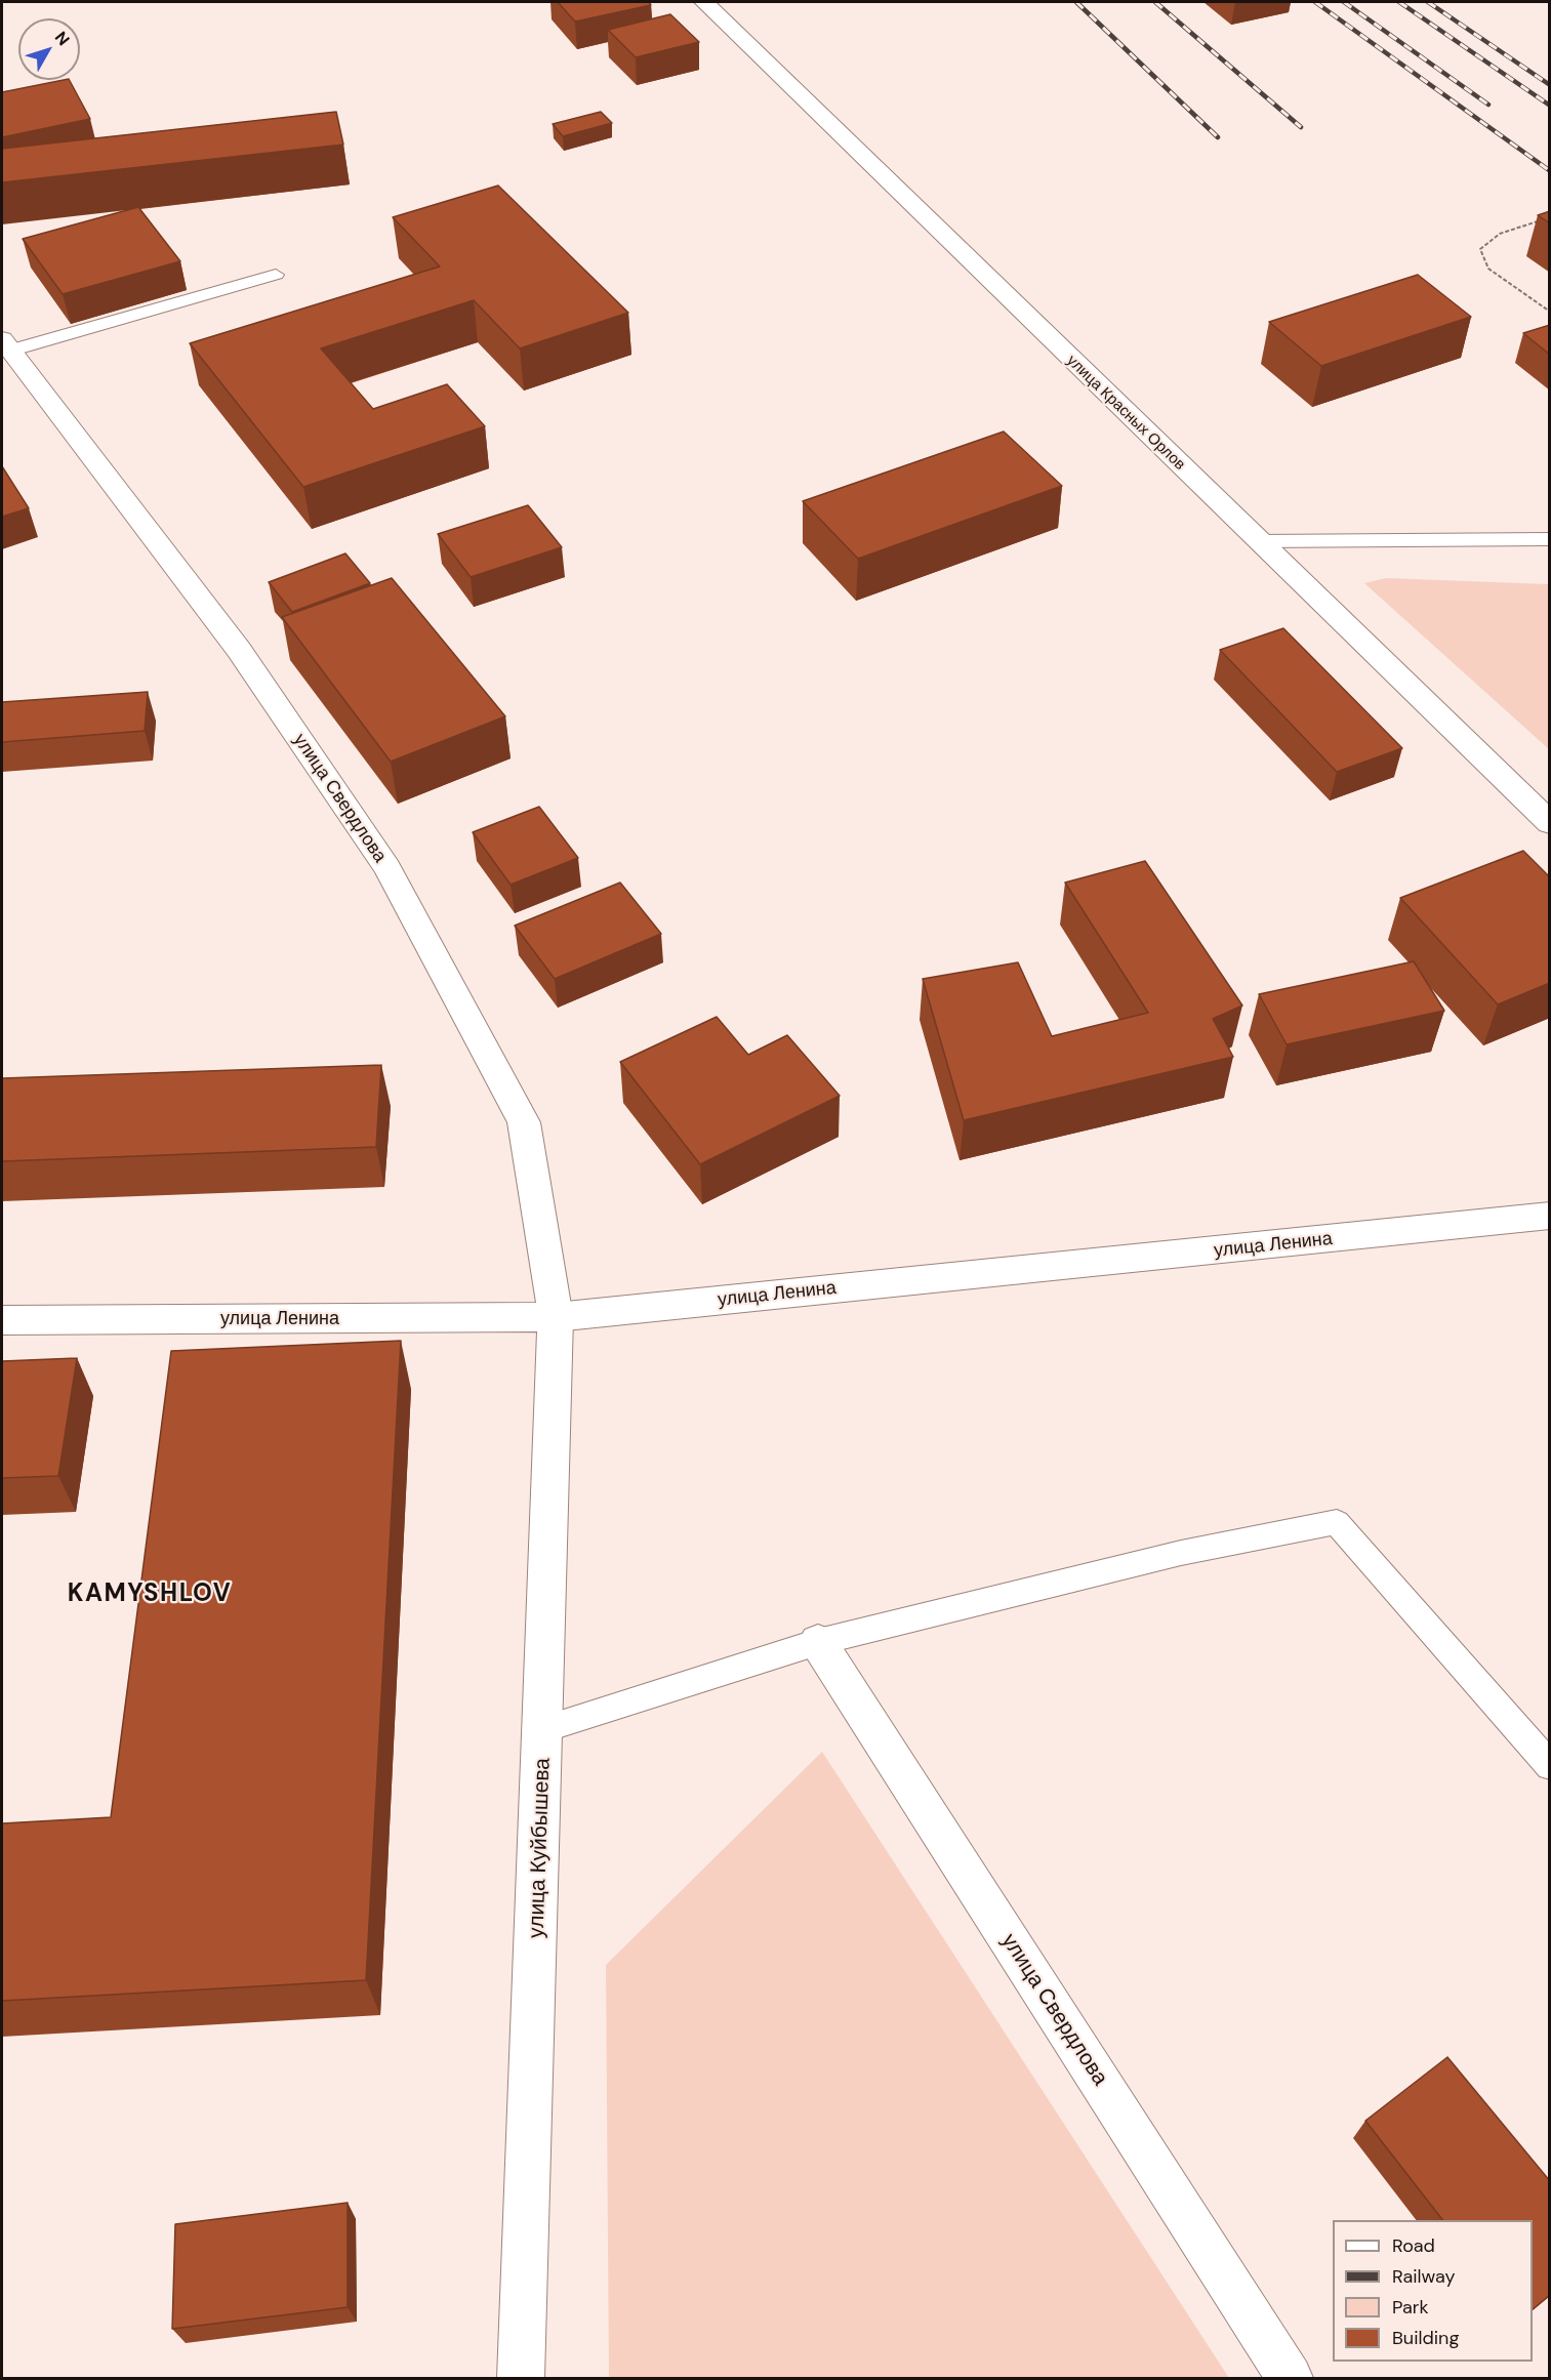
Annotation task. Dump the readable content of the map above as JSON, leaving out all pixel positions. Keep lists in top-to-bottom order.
{
  "streets": {
    "street": [
      "улица Красных Орлов",
      "улица Свердлова",
      "улица Ленина",
      "улица Куйбышева"
    ]
  },
  "crossings": [
    ["улица Свердлова", "улица Ленина"],
    ["улица Свердлова", "улица Куйбышева"],
    ["улица Ленина", "улица Куйбышева"]
  ],
  "districts": ["KAMYSHLOV"],
  "legend": [
    "Road",
    "Railway",
    "Park",
    "Building"
  ],
  "north": "top right"
}
